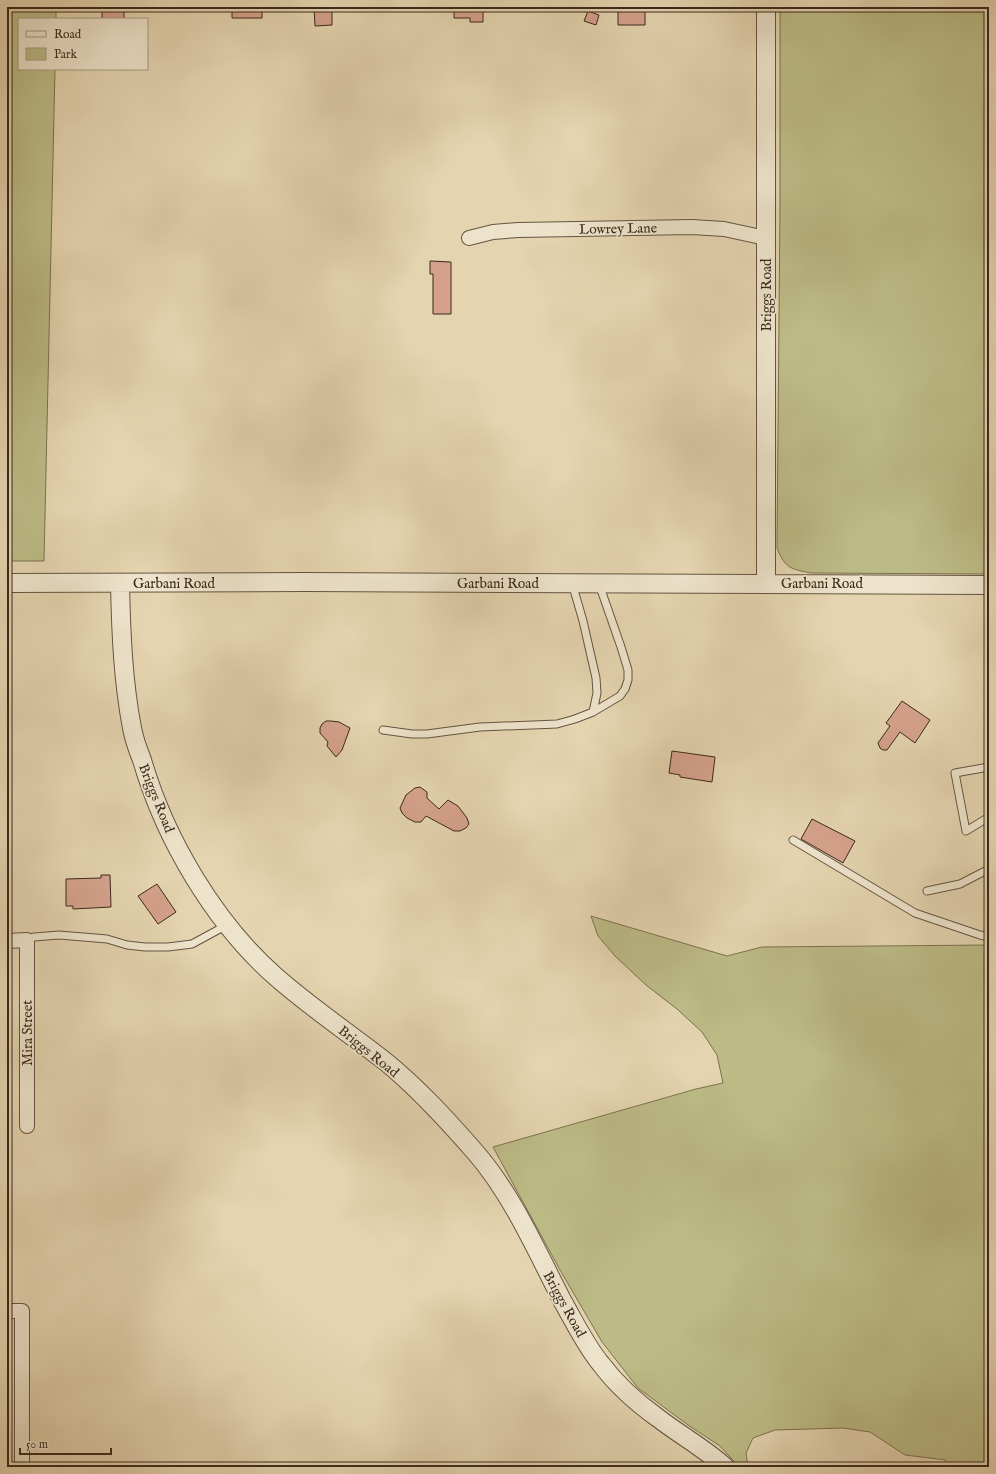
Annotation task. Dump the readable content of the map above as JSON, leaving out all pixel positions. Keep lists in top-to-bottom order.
{
  "streets": {
    "street": [
      "Lowrey Lane",
      "Briggs Road",
      "Garbani Road",
      "Mira Street"
    ]
  },
  "crossings": [
    ["Lowrey Lane", "Briggs Road"],
    ["Briggs Road", "Garbani Road"]
  ],
  "legend": ["Road", "Park"],
  "scale_bar": "50 m"
}
